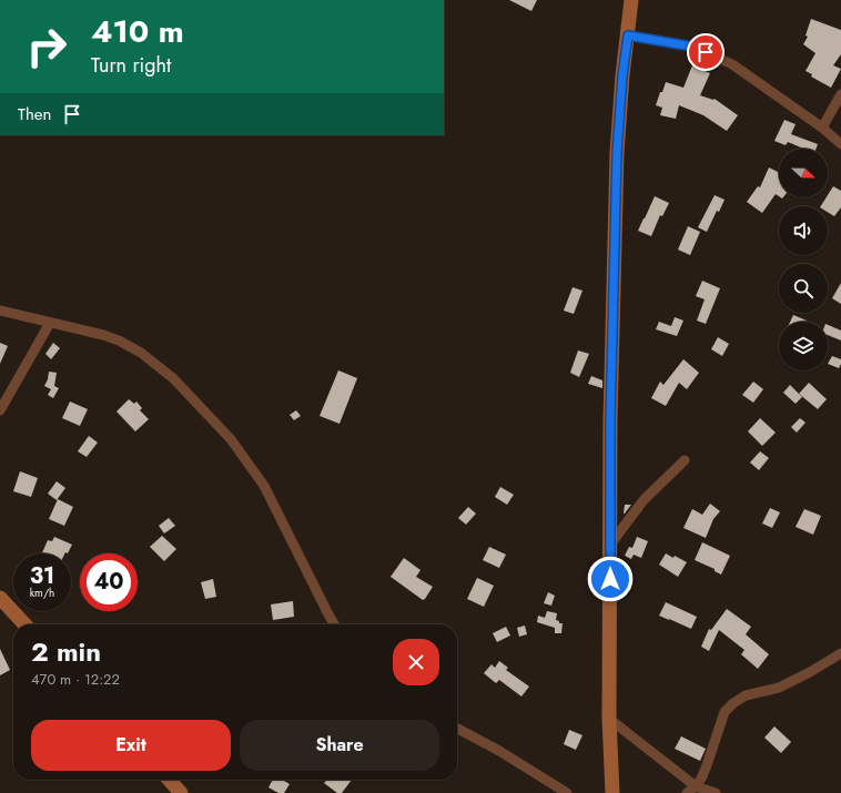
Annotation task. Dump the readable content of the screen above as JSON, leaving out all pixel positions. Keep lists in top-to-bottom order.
{
  "north": "right",
  "page": {
    "turn": ["410 m", "Turn right"],
    "then": "Then",
    "speed": "31 km/h",
    "limit": "40",
    "heading": ["2 min", "470 m · 12:22"],
    "buttons": ["Exit", "Share"]
  }
}
